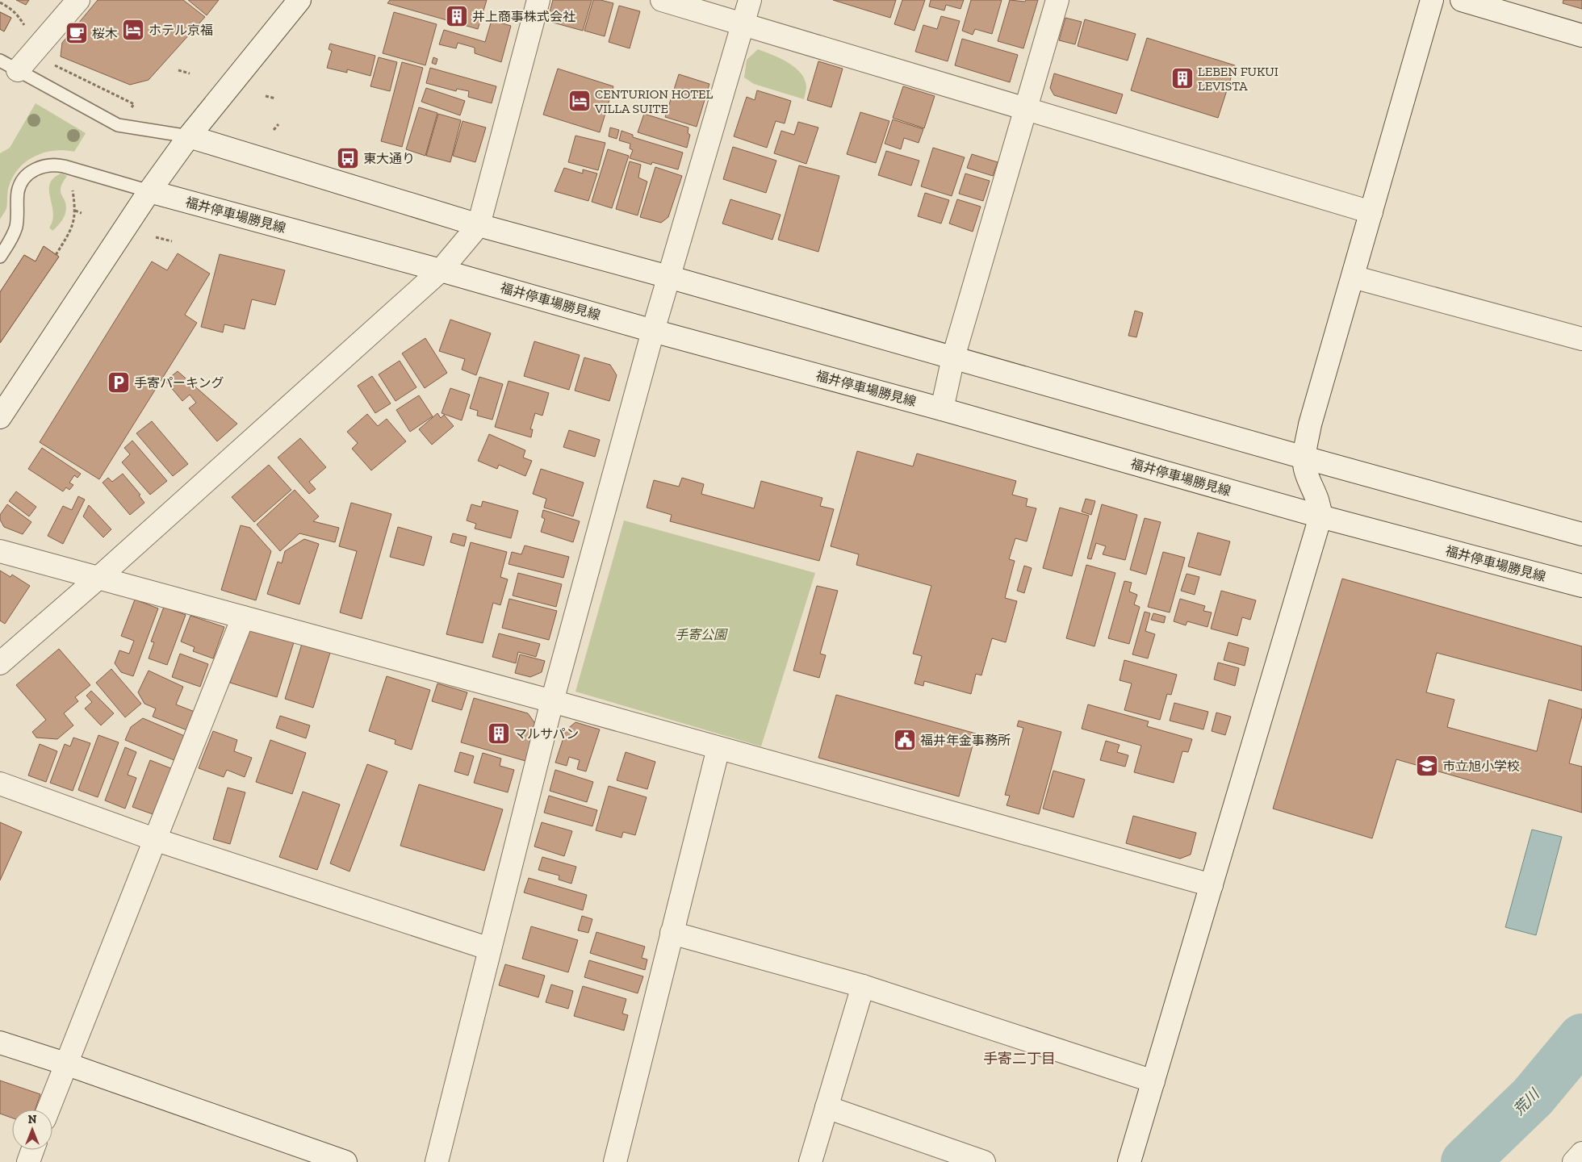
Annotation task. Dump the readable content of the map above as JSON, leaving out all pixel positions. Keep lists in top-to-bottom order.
{
  "streets": {
    "street": ["福井停車場勝見線"]
  },
  "districts": ["手寄二丁目"],
  "water": ["荒川"],
  "parks": ["手寄公園"],
  "places": {
    "building": ["井上商事株式会社", "LEBEN FUKUI LEVISTA", "マルサパン"],
    "hotel": ["ホテル京福", "CENTURION HOTEL VILLA SUITE"],
    "cafe": ["桜木"],
    "bus stop": ["東大通り"],
    "parking": ["手寄パーキング"],
    "public building": ["福井年金事務所"],
    "school or university": ["市立旭小学校"]
  },
  "north": "top"
}
